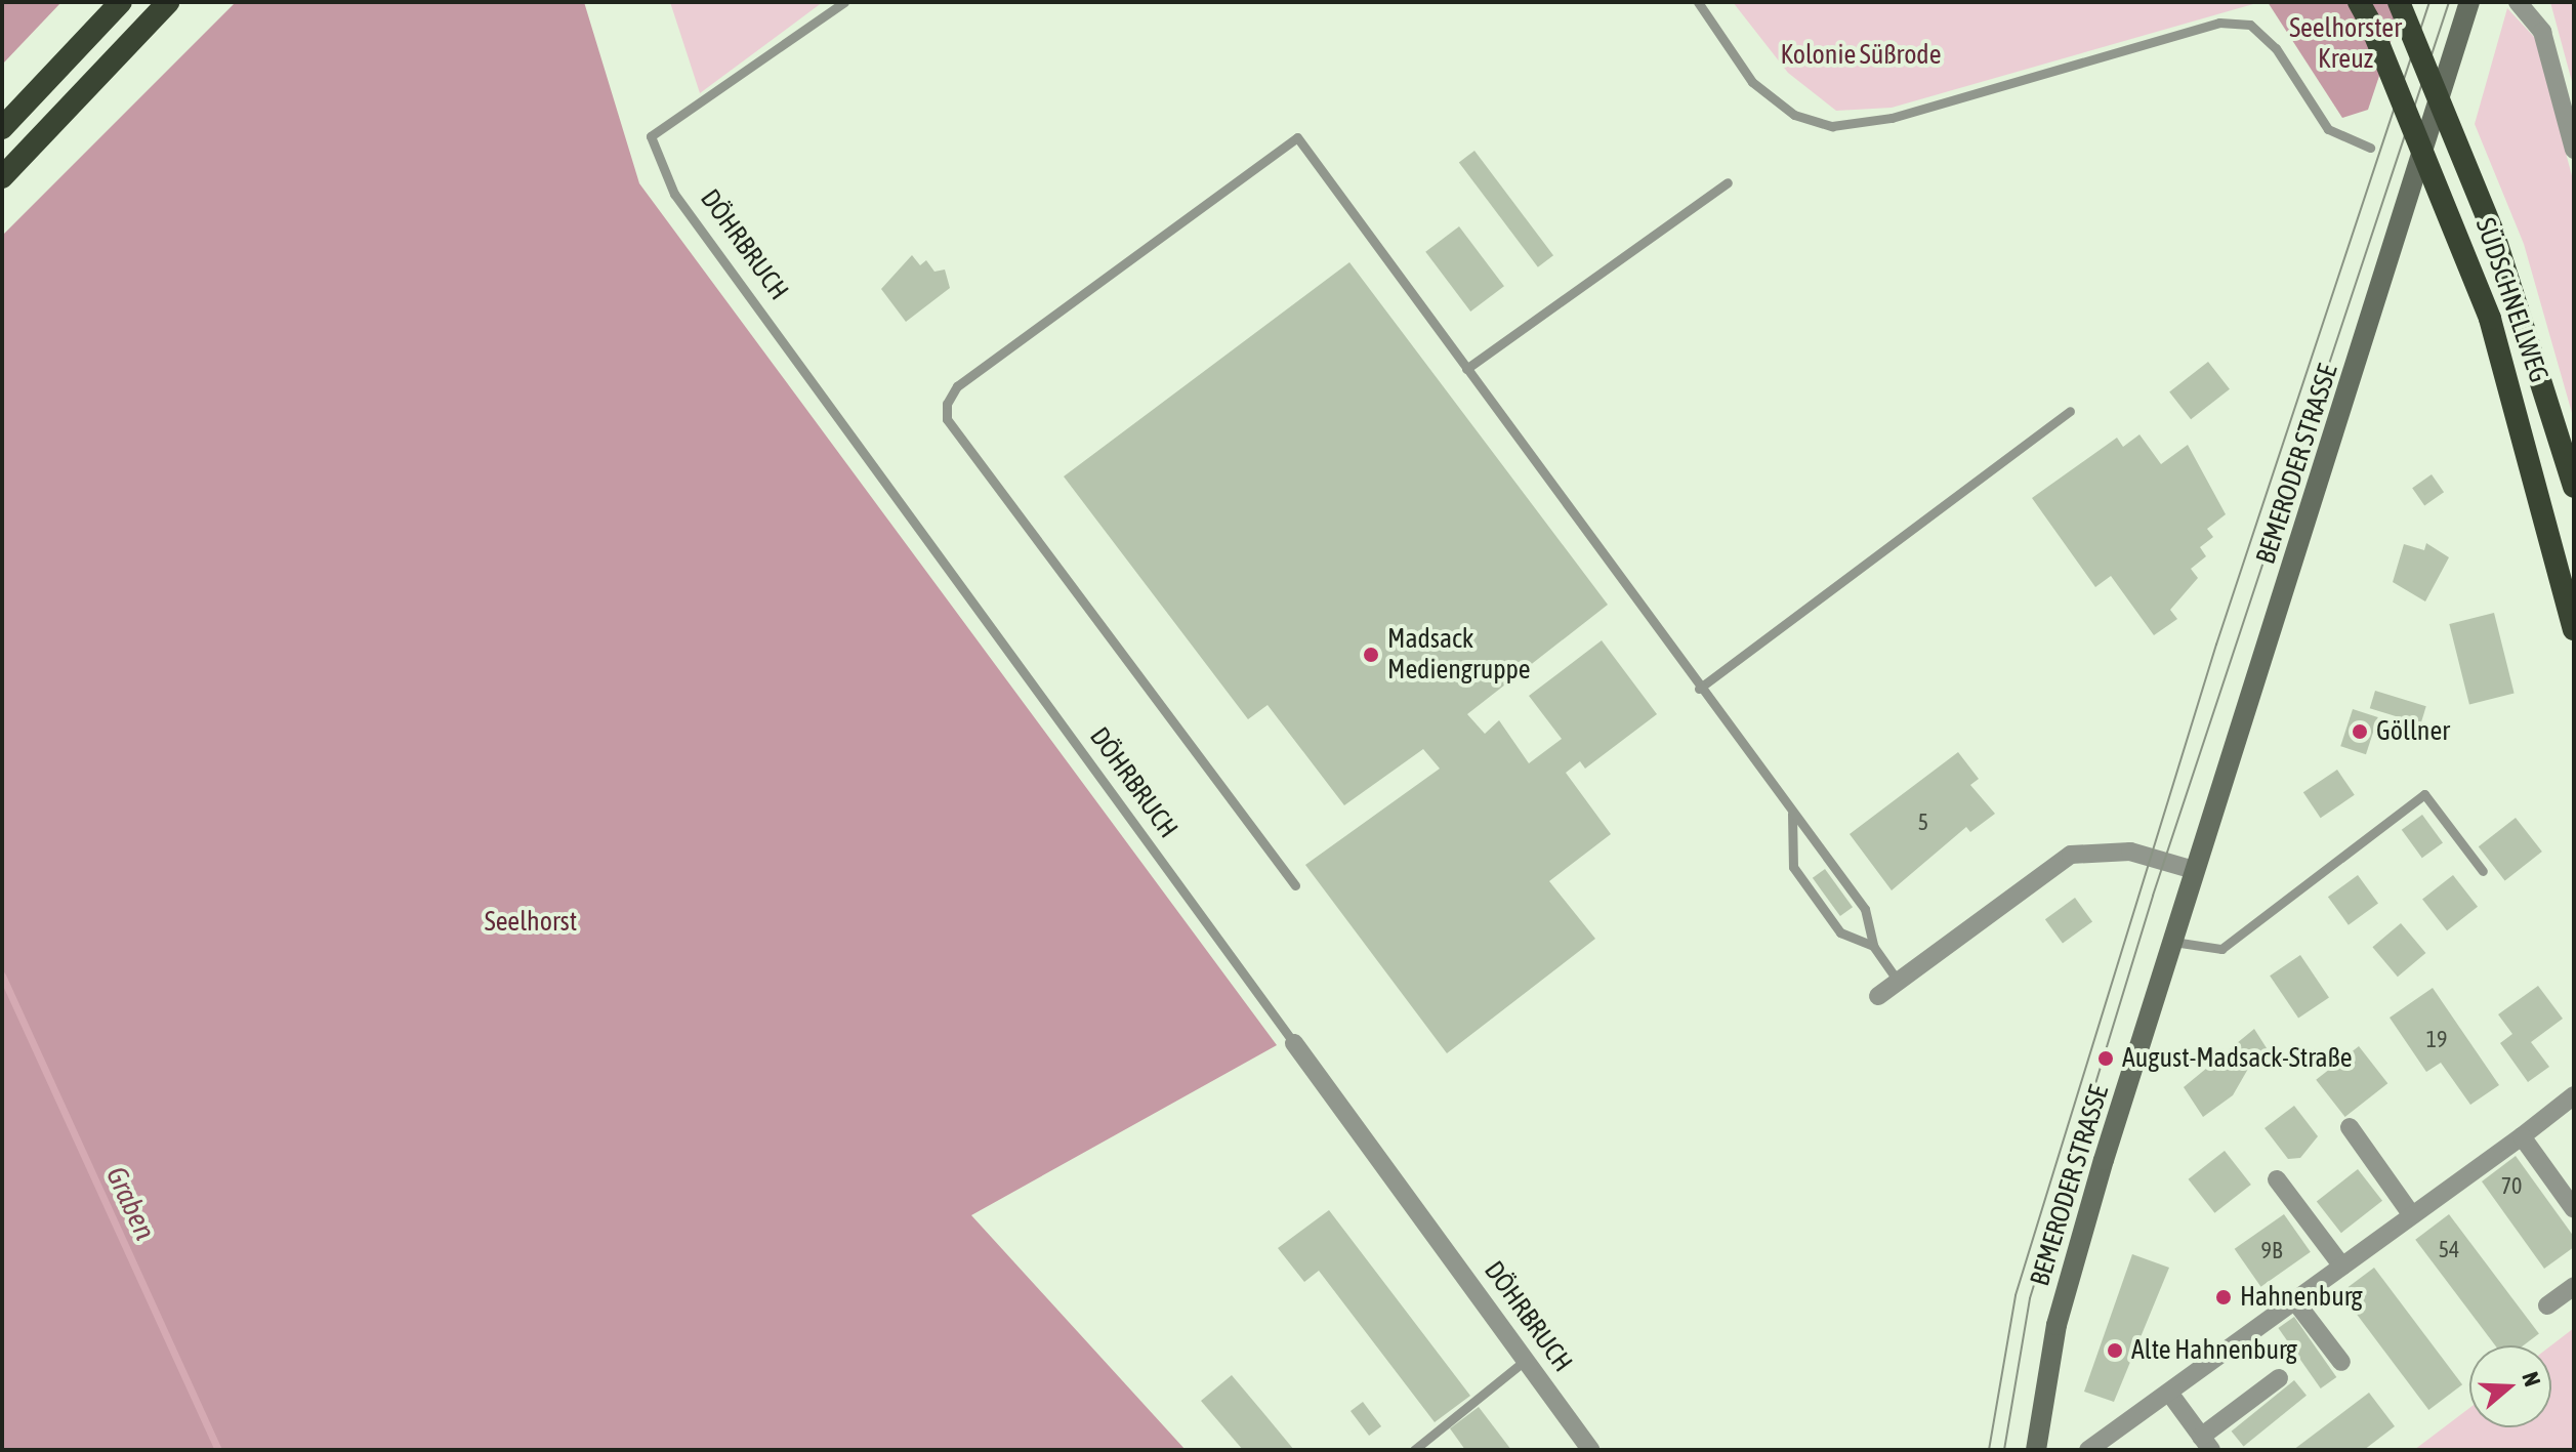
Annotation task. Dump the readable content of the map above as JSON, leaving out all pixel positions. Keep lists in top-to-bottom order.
{
  "streets": {
    "highway": ["SÜDSCHNELLWEG"],
    "main road": ["BEMERODER STRASSE"],
    "street": ["DÖHRBRUCH"]
  },
  "water": ["Graben"],
  "parks": ["Seelhorster Kreuz", "Kolonie Süßrode", "Seelhorst"],
  "places": [
    "Madsack Mediengruppe",
    "Göllner",
    "August-Madsack-Straße",
    "Hahnenburg",
    "Alte Hahnenburg"
  ],
  "house_numbers": [
    "5",
    "19",
    "70",
    "54",
    "9B"
  ],
  "north": "right"
}
